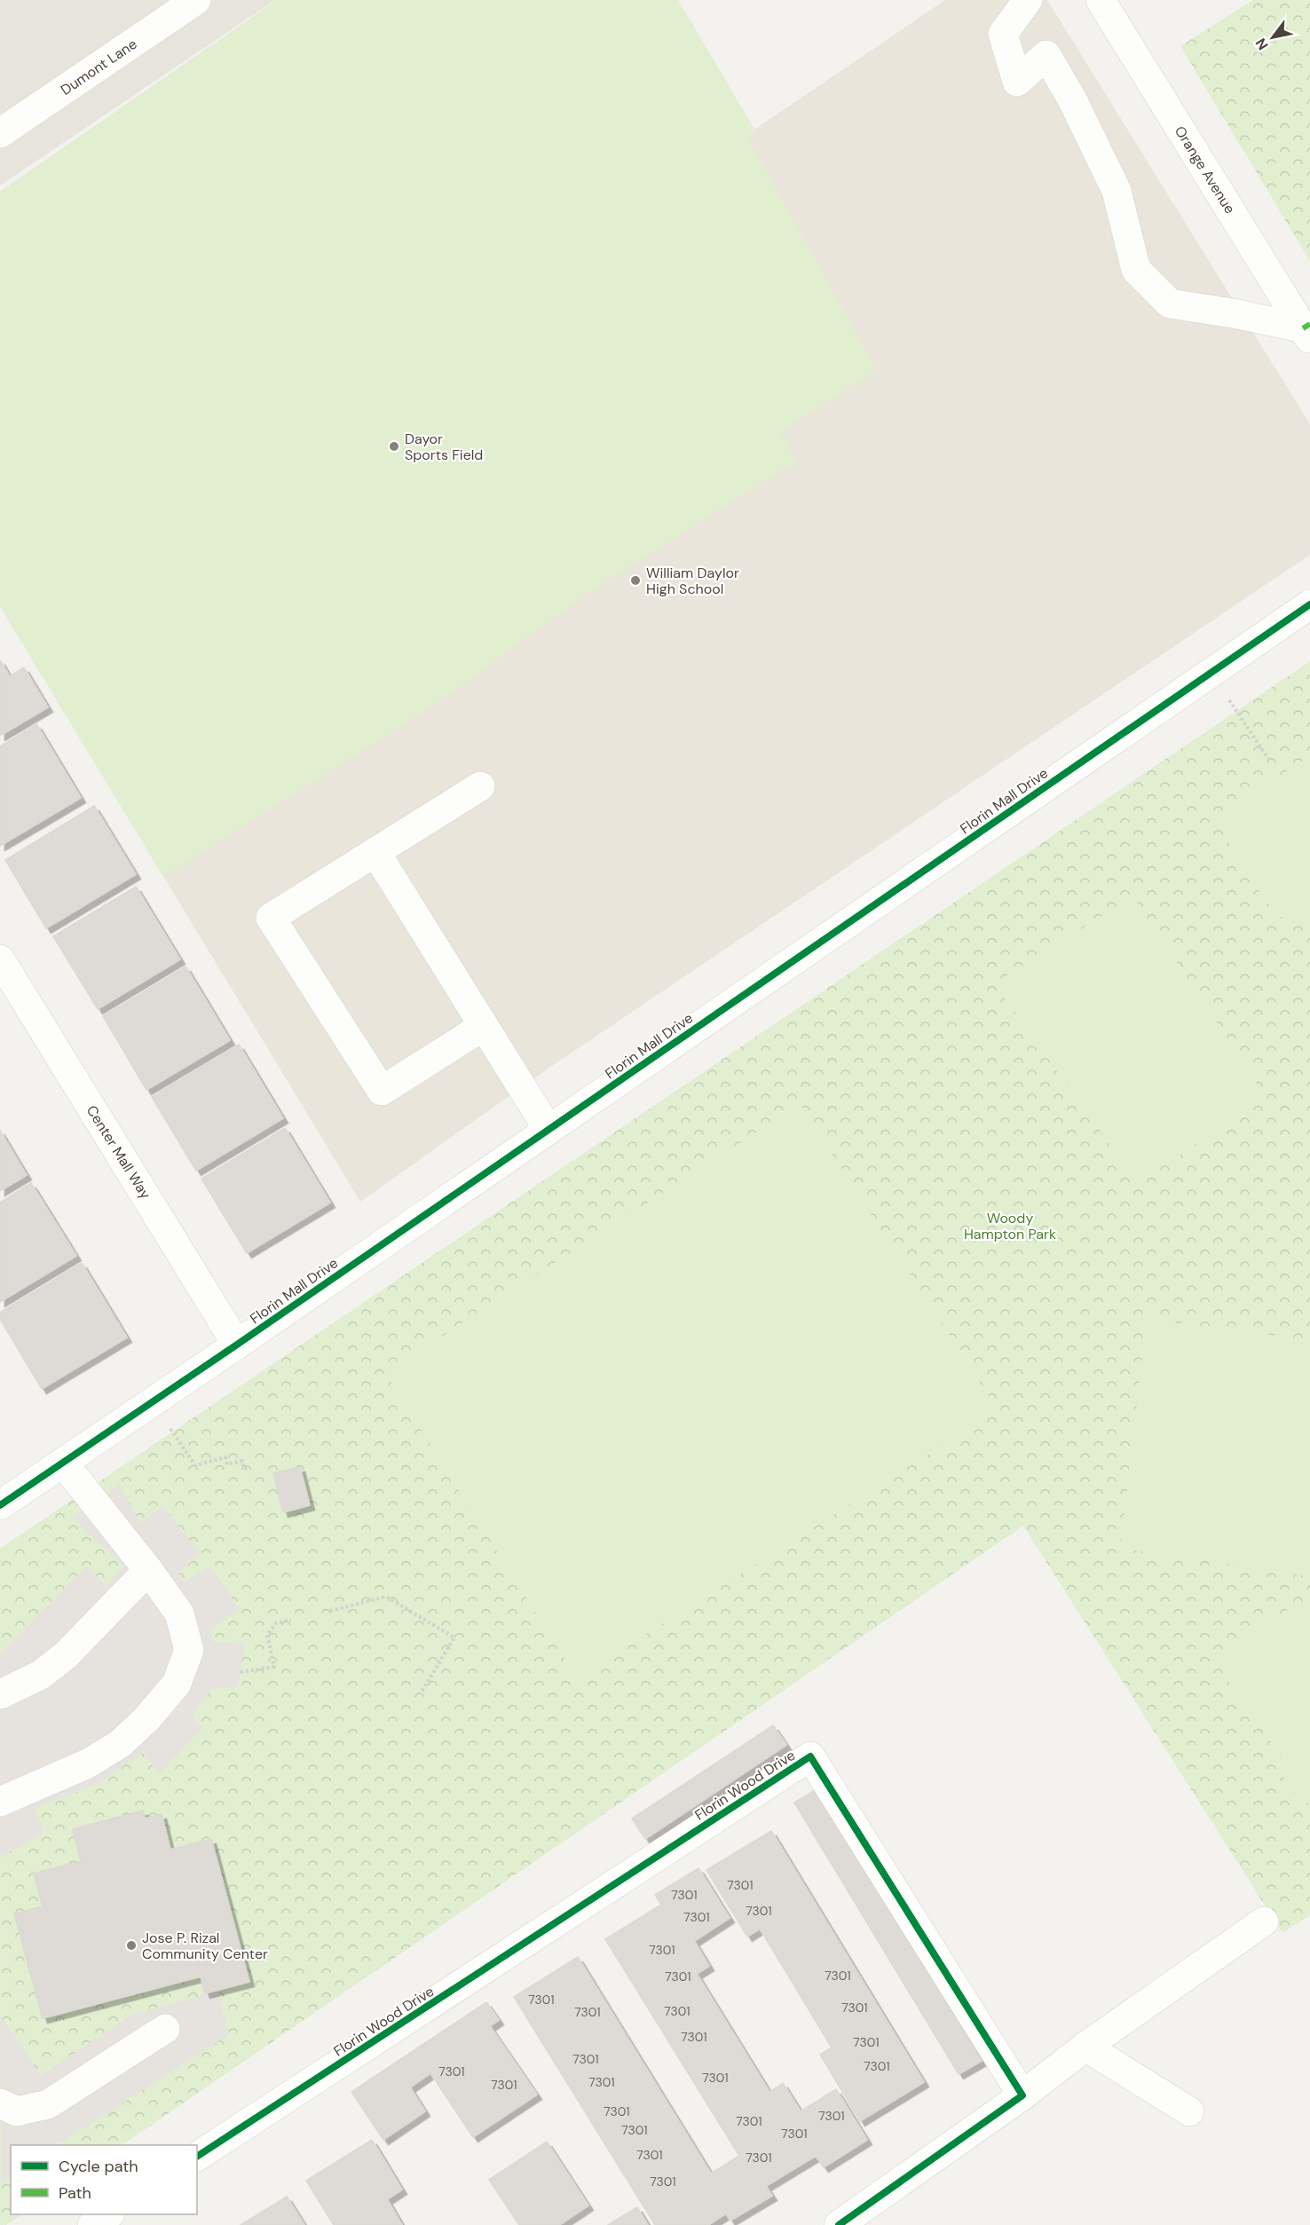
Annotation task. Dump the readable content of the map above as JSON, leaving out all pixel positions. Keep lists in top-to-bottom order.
{
  "streets": {
    "street": [
      "Dumont Lane",
      "Orange Avenue",
      "Florin Mall Drive",
      "Center Mall Way",
      "Florin Wood Drive"
    ]
  },
  "crossings": [
    ["Florin Mall Drive", "Center Mall Way"]
  ],
  "parks": ["Woody Hampton Park"],
  "places": ["Dayor Sports Field", "William Daylor High School", "Jose P. Rizal Community Center"],
  "house_numbers": [
    "7301",
    "7301",
    "7301",
    "7301",
    "7301",
    "7301",
    "7301",
    "7301",
    "7301",
    "7301",
    "7301",
    "7301",
    "7301",
    "7301",
    "7301",
    "7301",
    "7301",
    "7301",
    "7301",
    "7301",
    "7301",
    "7301",
    "7301",
    "7301",
    "7301",
    "7301",
    "7301"
  ],
  "legend": ["Cycle path", "Path"],
  "north": "bottom left"
}
